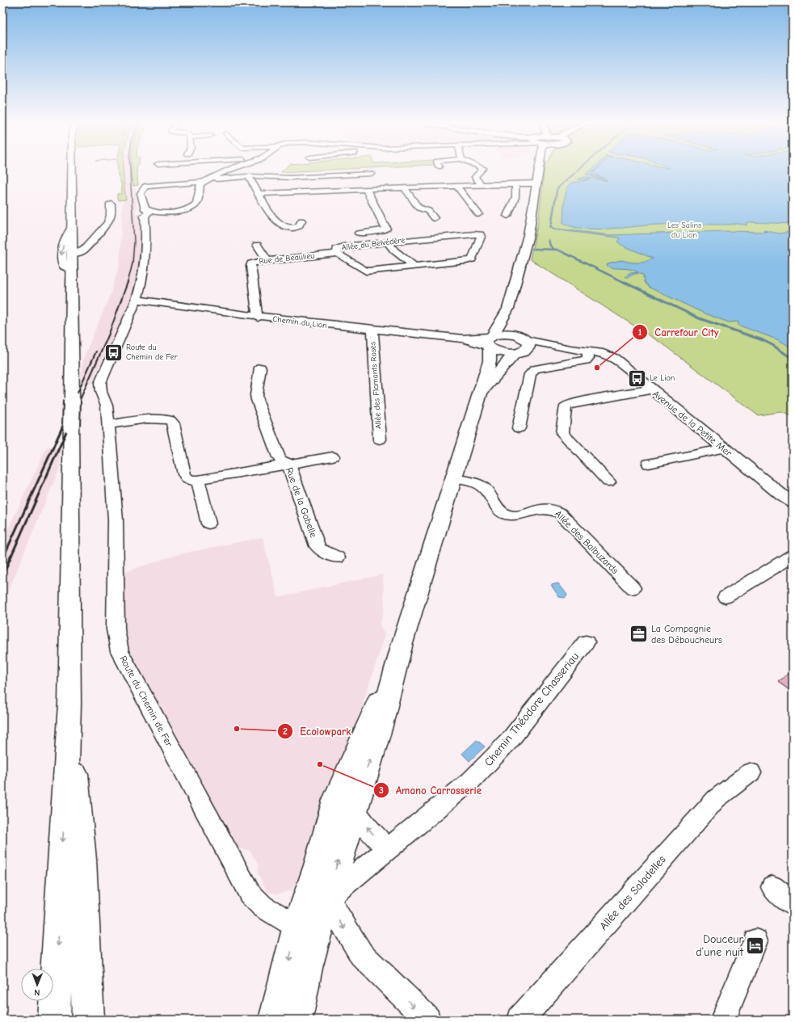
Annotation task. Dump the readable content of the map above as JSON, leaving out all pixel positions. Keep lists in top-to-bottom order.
{
  "streets": {
    "street": [
      "Allée du Belvédère",
      "Rue de Beaulieu",
      "Chemin du Lion",
      "Allée des Flamants Roses",
      "Avenue de la Petite Mer",
      "Rue de la Gabelle",
      "Allée des Balbuzards",
      "Route du Chemin de Fer",
      "Chemin Théodore Chasseriau",
      "Allée des Saladelles"
    ]
  },
  "crossings": [
    ["Allée du Belvédère", "Rue de Beaulieu"],
    ["Rue de Beaulieu", "Chemin du Lion"],
    ["Chemin du Lion", "Allée des Flamants Roses"],
    ["Chemin du Lion", "Route du Chemin de Fer"]
  ],
  "parks": ["Les Salins du Lion"],
  "places": {
    "bus stop": ["Route du Chemin de Fer", "Le Lion"],
    "other": ["Carrefour City", "Ecolowpark", "Amano Carrosserie"],
    "office": ["La Compagnie des Déboucheurs"],
    "hotel": ["Douceur d’une nuit"]
  },
  "north": "bottom"
}
